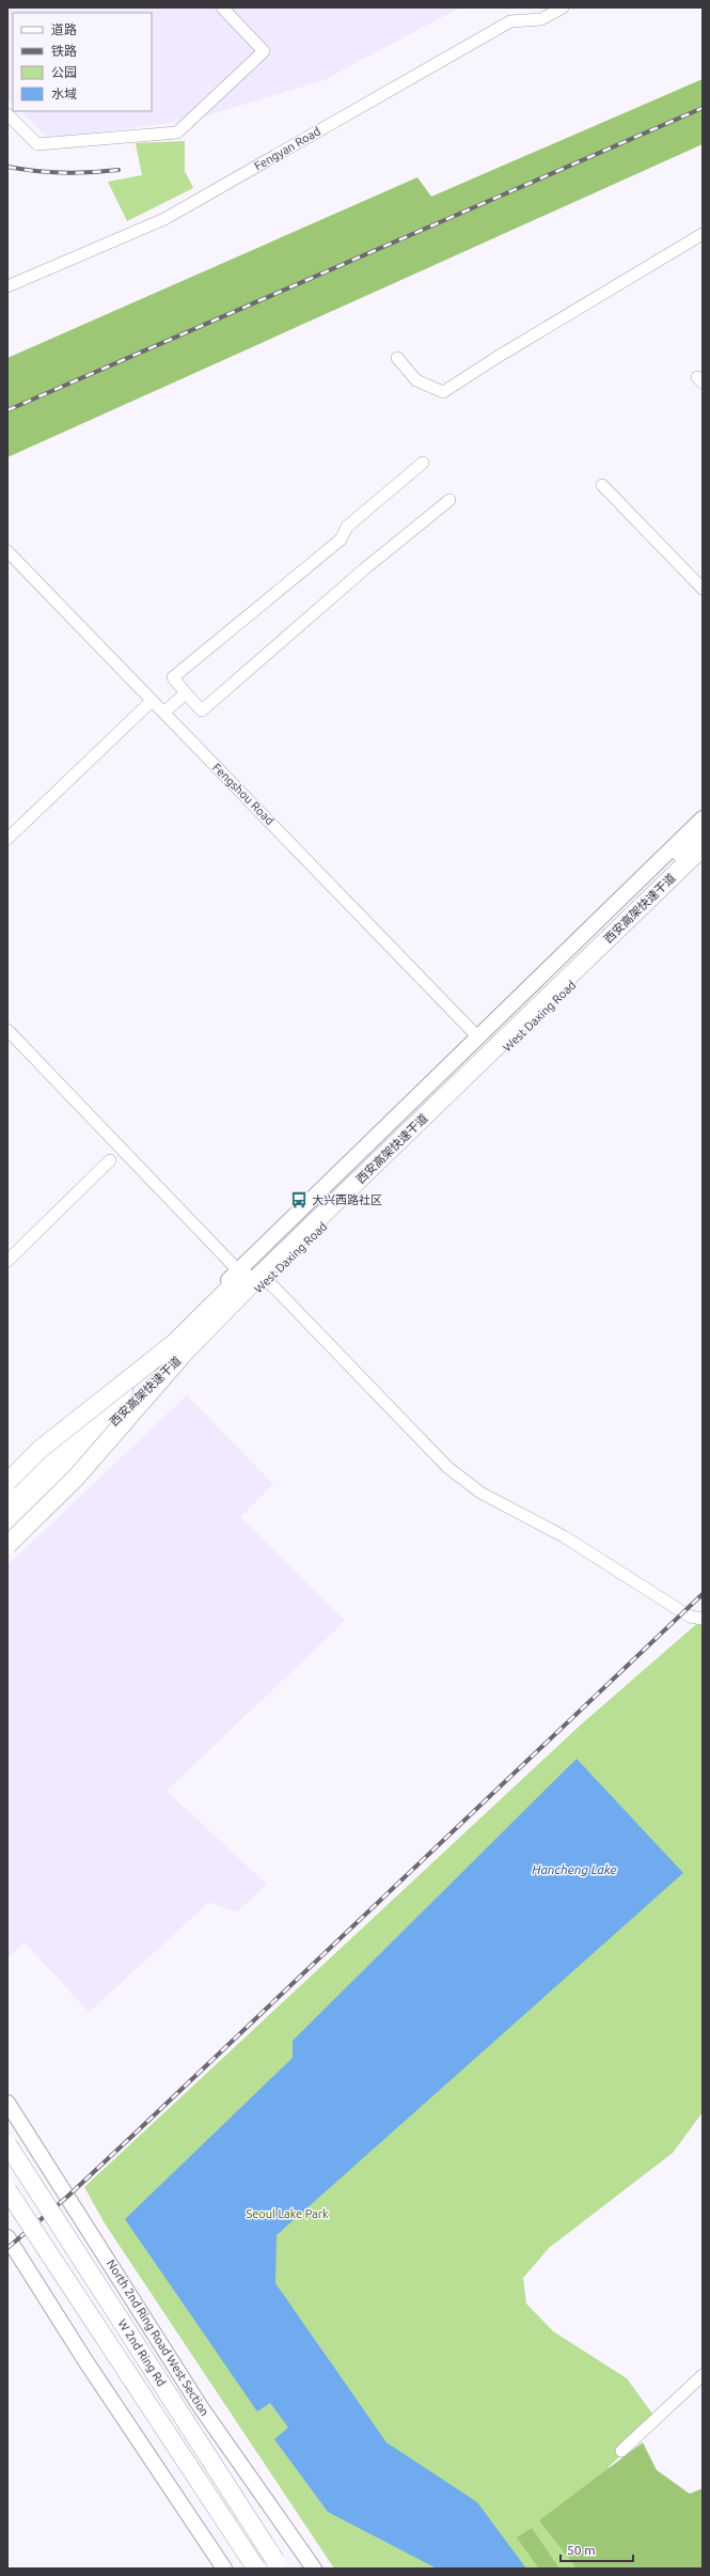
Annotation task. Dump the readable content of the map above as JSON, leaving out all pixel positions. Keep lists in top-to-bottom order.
{
  "streets": {
    "highway": ["西安高架快速干道", "W 2nd Ring Rd"],
    "main road": ["West Daxing Road", "North 2nd Ring Road West Section"],
    "street": ["Fengyan Road", "Fengshou Road"]
  },
  "water": ["Hancheng Lake"],
  "parks": ["Seoul Lake Park"],
  "places": {
    "bus stop": ["大兴西路社区"]
  },
  "legend": [
    "道路",
    "铁路",
    "公园",
    "水域"
  ],
  "scale_bar": "50 m"
}
